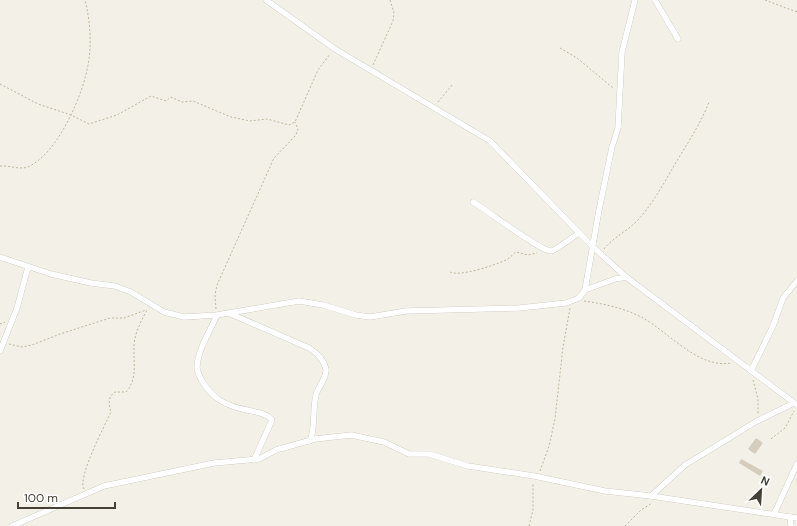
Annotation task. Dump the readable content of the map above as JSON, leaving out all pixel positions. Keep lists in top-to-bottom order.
{
  "scale_bar": "100 m",
  "north": "top right"
}
